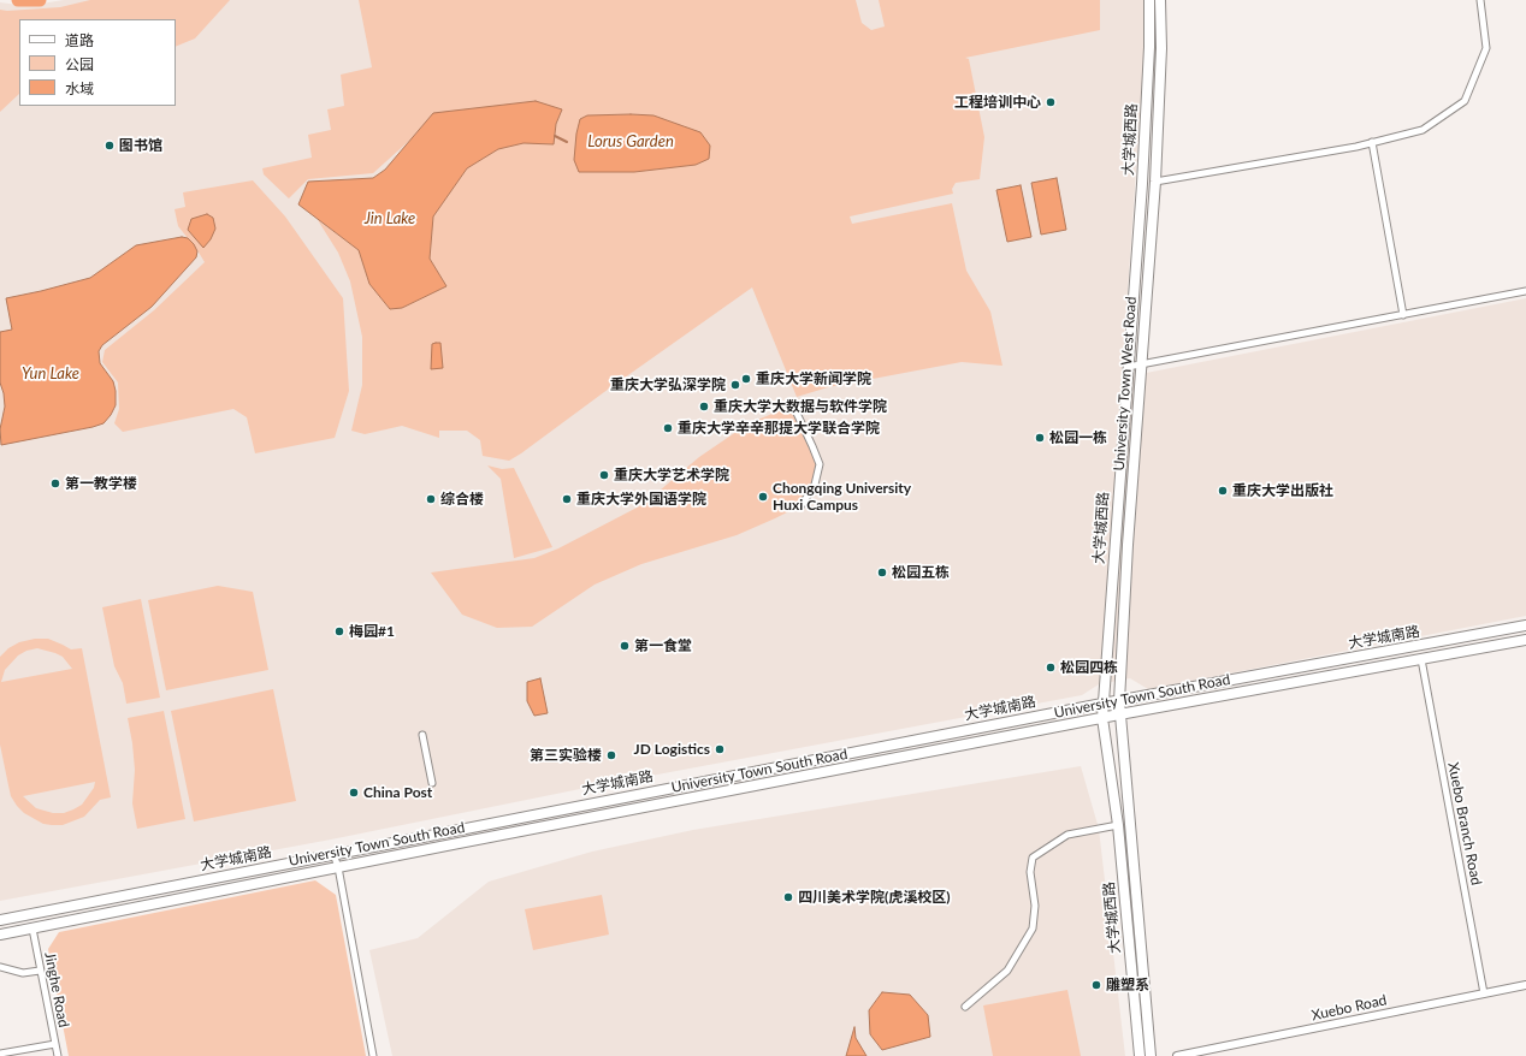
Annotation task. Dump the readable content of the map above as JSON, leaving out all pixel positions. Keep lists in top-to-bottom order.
{
  "streets": {
    "main road": [
      "大学城西路",
      "University Town West Road",
      "大学城南路",
      "University Town South Road"
    ],
    "street": ["Xuebo Branch Road", "Jinghe Road", "Xuebo Road"]
  },
  "crossings": [
    ["大学城西路", "大学城南路"],
    ["大学城西路", "University Town South Road"],
    ["University Town West Road", "大学城南路"],
    ["University Town West Road", "University Town South Road"],
    ["University Town South Road", "Xuebo Branch Road"],
    ["University Town South Road", "Jinghe Road"],
    ["Xuebo Branch Road", "Xuebo Road"]
  ],
  "water": ["Lorus Garden", "Jin Lake", "Yun Lake"],
  "places": [
    "工程培训中心",
    "图书馆",
    "重庆大学新闻学院",
    "重庆大学弘深学院",
    "重庆大学大数据与软件学院",
    "重庆大学辛辛那提大学联合学院",
    "松园一栋",
    "重庆大学艺术学院",
    "第一教学楼",
    "重庆大学出版社",
    "Chongqing University Huxi Campus",
    "综合楼",
    "重庆大学外国语学院",
    "松园五栋",
    "梅园#1",
    "第一食堂",
    "松园四栋",
    "JD Logistics",
    "第三实验楼",
    "China Post",
    "四川美术学院(虎溪校区)",
    "雕塑系"
  ],
  "legend": ["道路", "公园", "水域"]
}
